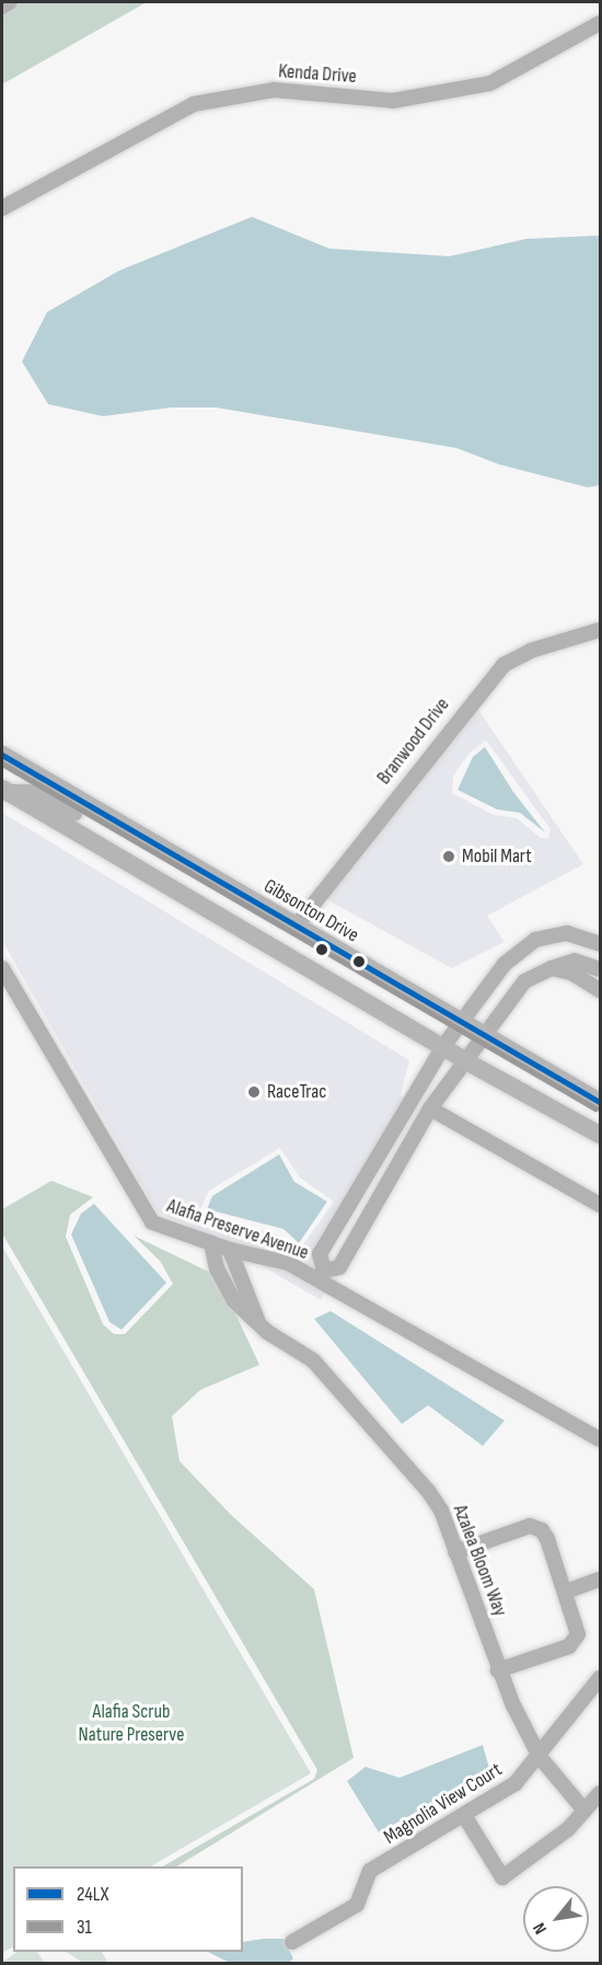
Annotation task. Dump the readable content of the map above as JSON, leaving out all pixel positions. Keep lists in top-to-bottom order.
{
  "streets": {
    "main road": ["Gibsonton Drive"],
    "street": [
      "Kenda Drive",
      "Branwood Drive",
      "Alafia Preserve Avenue",
      "Azalea Bloom Way",
      "Magnolia View Court"
    ]
  },
  "crossings": [
    ["Branwood Drive", "Gibsonton Drive"],
    ["Alafia Preserve Avenue", "Azalea Bloom Way"],
    ["Azalea Bloom Way", "Magnolia View Court"]
  ],
  "parks": ["Alafia Scrub Nature Preserve"],
  "places": ["Mobil Mart", "RaceTrac"],
  "lines": ["transit line 24LX", "transit line 31"],
  "legend": ["24LX", "31"],
  "north": "bottom left"
}
